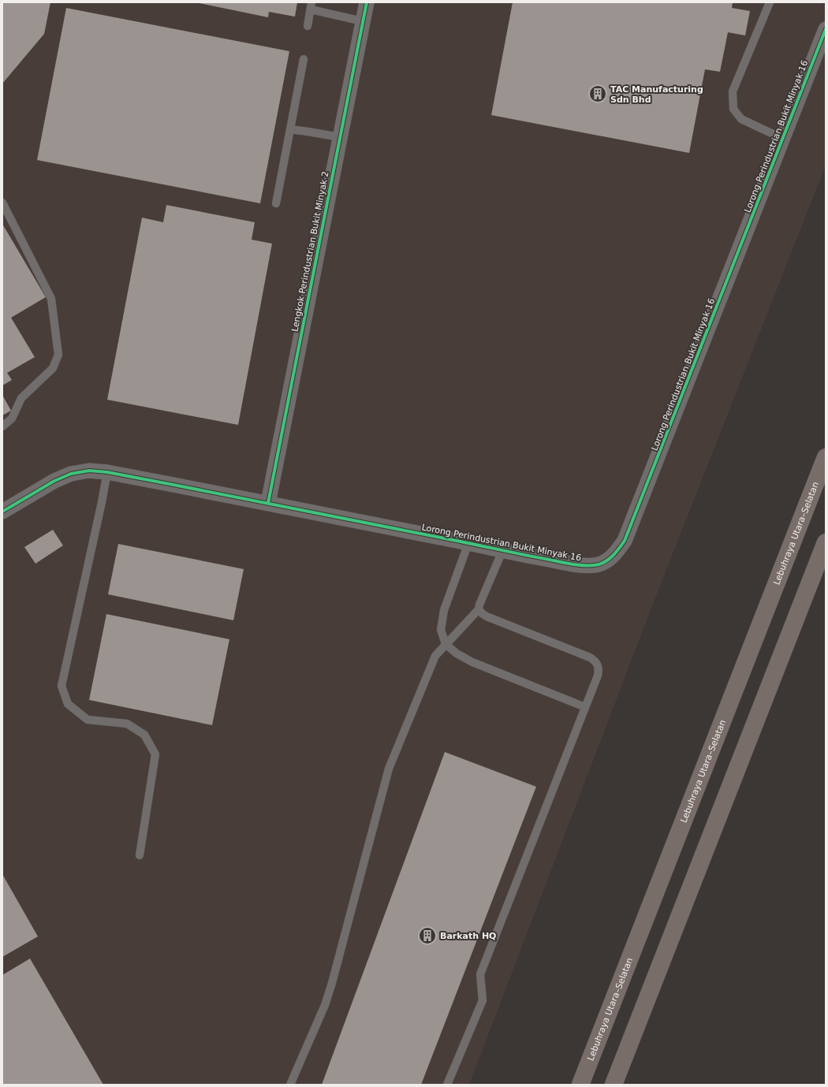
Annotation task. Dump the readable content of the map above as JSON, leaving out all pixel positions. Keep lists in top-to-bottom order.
{
  "streets": {
    "highway": ["Lebuhraya Utara–Selatan"],
    "street": ["Lorong Perindustrian Bukit Minyak 16", "Lengkok Perindustrian Bukit Minyak 2"]
  },
  "crossings": [
    ["Lorong Perindustrian Bukit Minyak 16", "Lengkok Perindustrian Bukit Minyak 2"]
  ],
  "places": {
    "building": ["TAC Manufacturing Sdn Bhd", "Barkath HQ"]
  }
}
